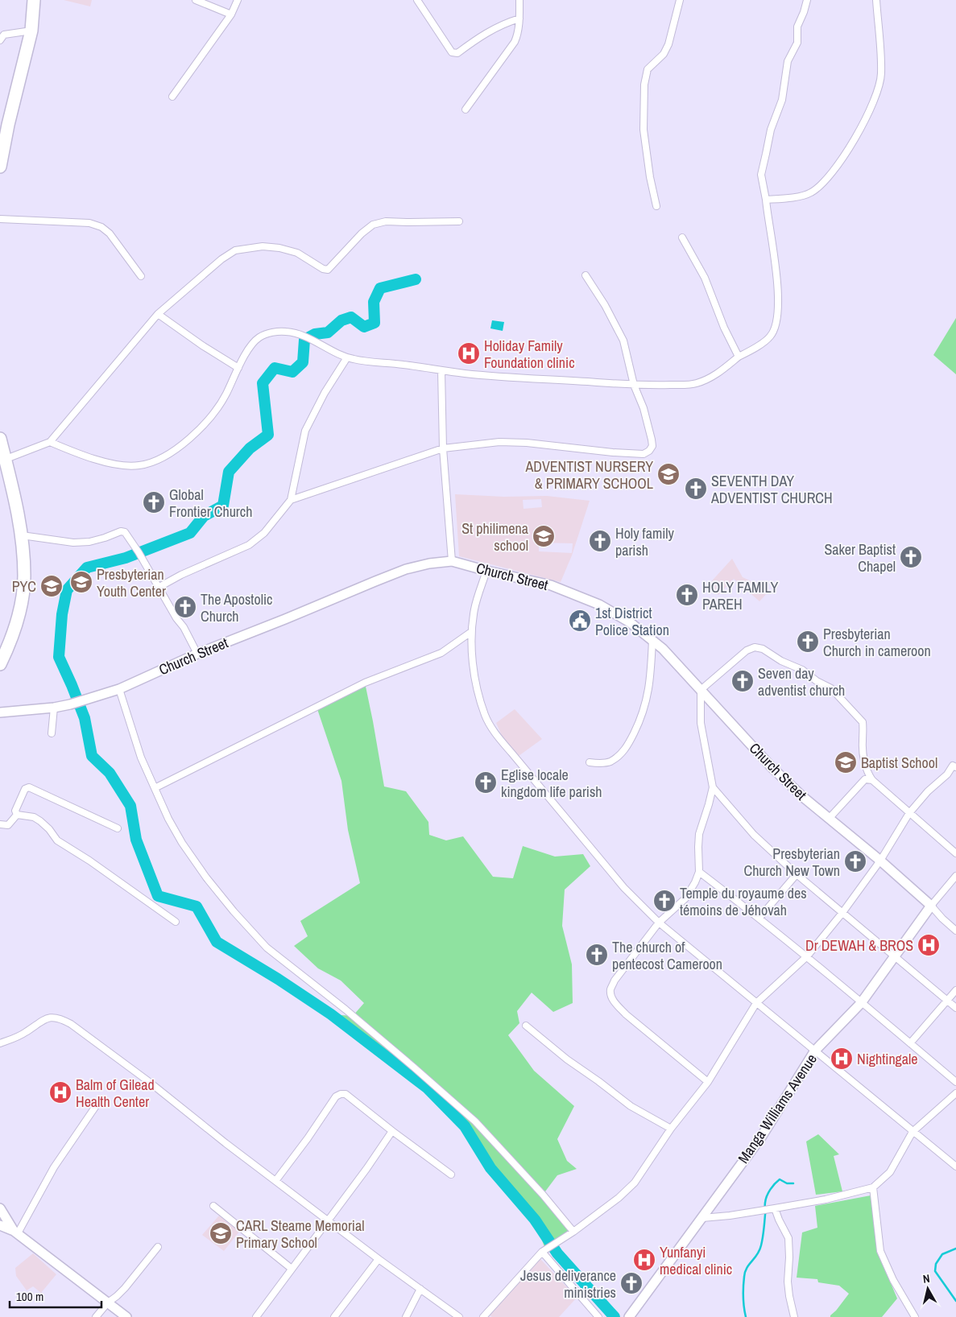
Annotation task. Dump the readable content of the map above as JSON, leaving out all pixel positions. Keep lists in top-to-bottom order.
{
  "streets": {
    "main road": ["Church Street", "Manga Williams Avenue"]
  },
  "crossings": [
    ["Church Street", "Manga Williams Avenue"]
  ],
  "places": {
    "hospital": [
      "Holiday Family Foundation clinic",
      "Dr DEWAH & BROS",
      "Nightingale",
      "Balm of Gilead Health Center",
      "Yunfanyi medical clinic"
    ],
    "school or university": [
      "ADVENTIST NURSERY & PRIMARY SCHOOL",
      "St philimena school",
      "Presbyterian Youth Center",
      "PYC",
      "Baptist School",
      "CARL Steame Memorial Primary School"
    ],
    "church": [
      "SEVENTH DAY ADVENTIST CHURCH",
      "Global Frontier Church",
      "Holy family parish",
      "Saker Baptist Chapel",
      "HOLY FAMILY PAREH",
      "The Apostolic Church",
      "Presbyterian Church in cameroon",
      "Seven day adventist church",
      "Eglise locale kingdom life parish",
      "Presbyterian Church New Town",
      "Temple du royaume des témoins de Jéhovah",
      "The church of pentecost Cameroon",
      "Jesus deliverance ministries"
    ],
    "public building": ["1st District Police Station"]
  },
  "scale_bar": "100 m",
  "north": "top"
}
